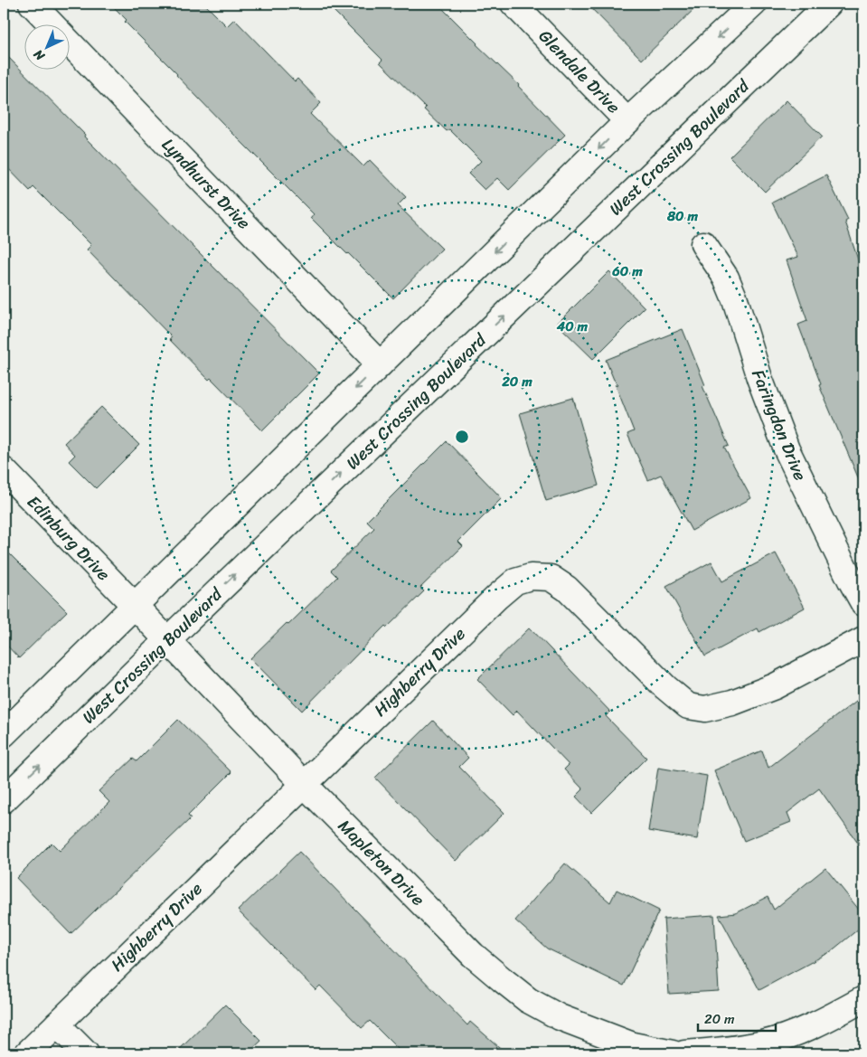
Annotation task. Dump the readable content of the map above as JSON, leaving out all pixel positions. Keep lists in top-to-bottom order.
{
  "streets": {
    "street": [
      "Glendale Drive",
      "West Crossing Boulevard",
      "Lyndhurst Drive",
      "Faringdon Drive",
      "Edinburg Drive",
      "Highberry Drive",
      "Mapleton Drive"
    ]
  },
  "crossings": [
    ["West Crossing Boulevard", "Mapleton Drive"],
    ["Edinburg Drive", "Mapleton Drive"],
    ["Highberry Drive", "Mapleton Drive"]
  ],
  "scale_bar": "20 m",
  "north": "bottom left",
  "rings": [
    "80 m",
    "60 m",
    "40 m",
    "20 m"
  ]
}
